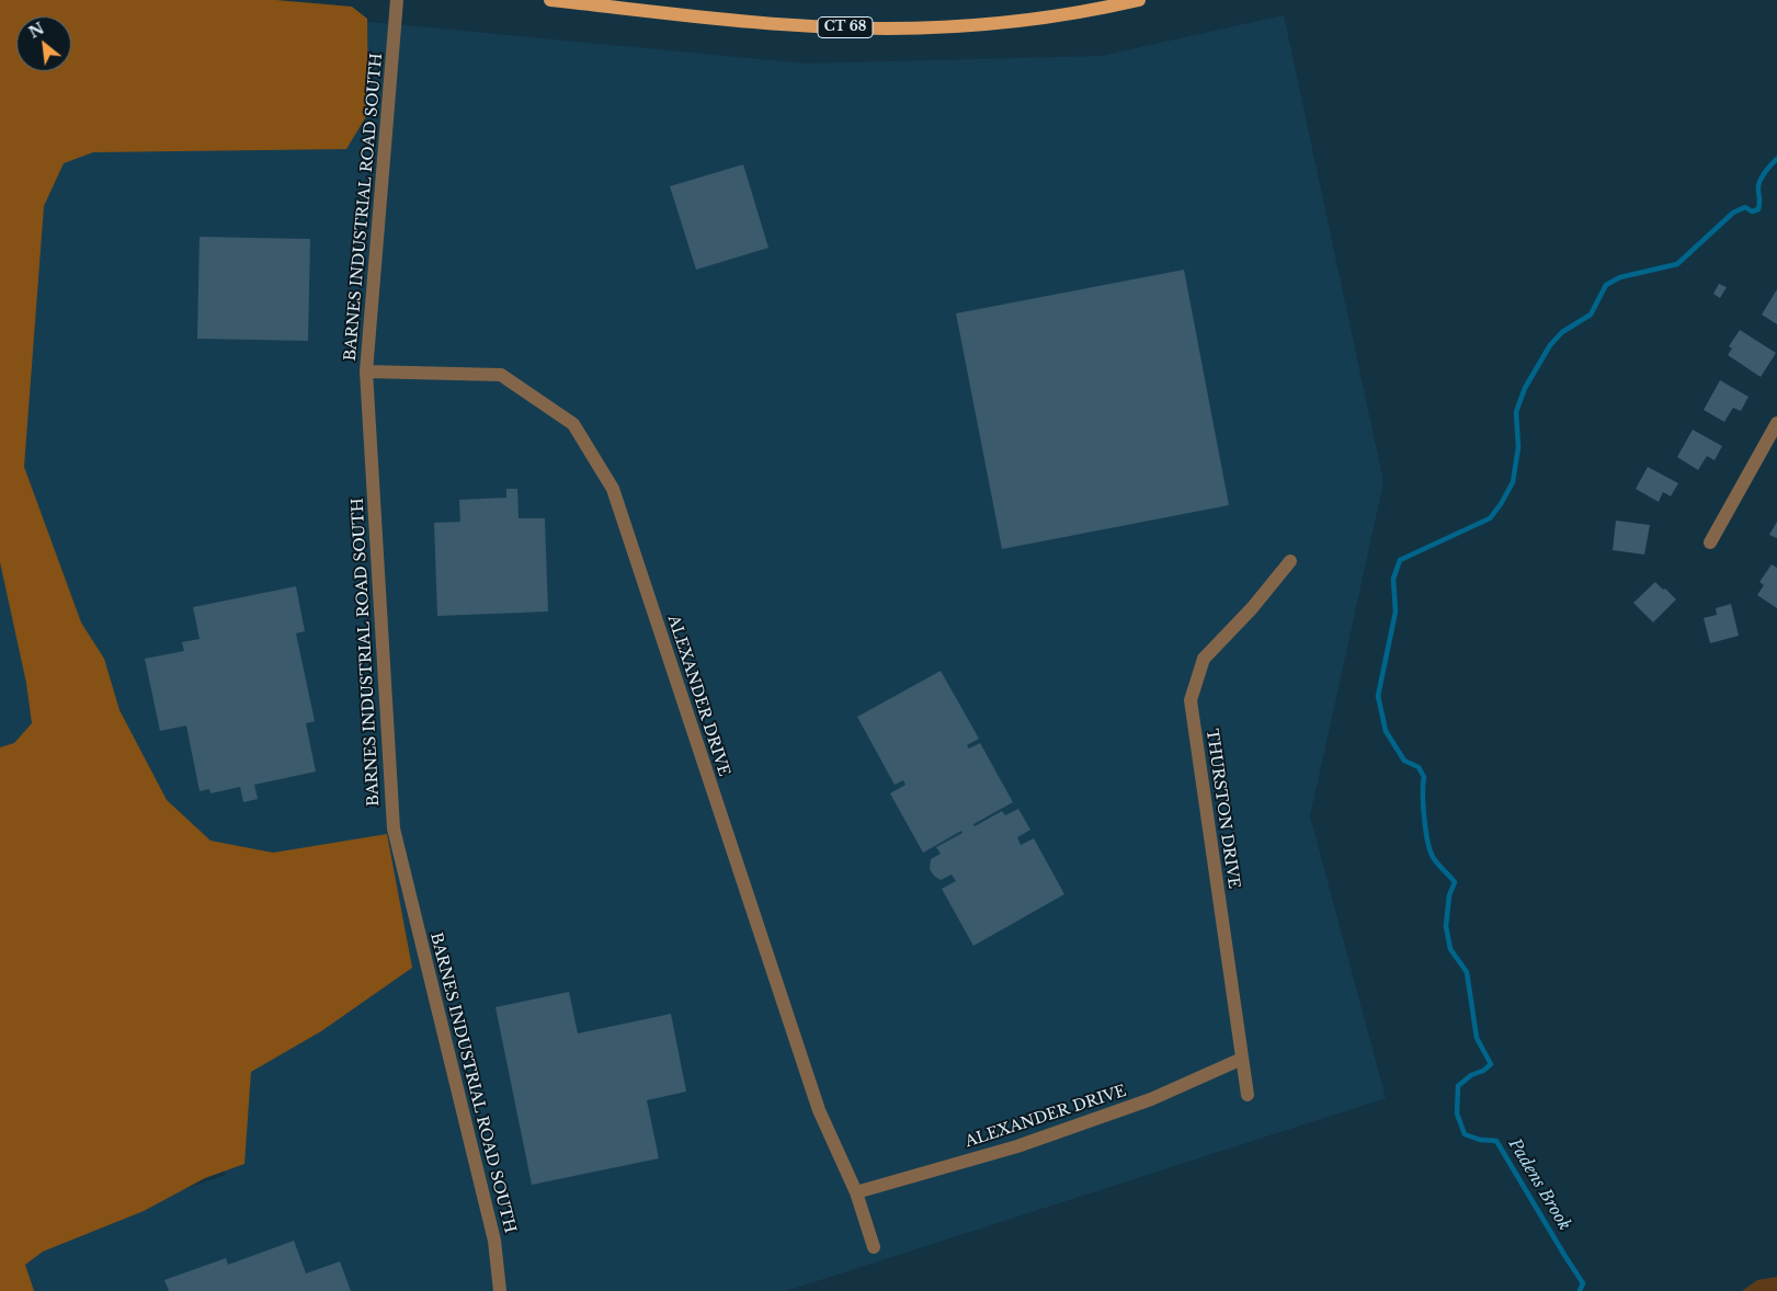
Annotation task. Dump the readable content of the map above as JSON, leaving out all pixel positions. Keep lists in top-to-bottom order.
{
  "streets": {
    "main road": ["CT 68"],
    "street": ["BARNES INDUSTRIAL ROAD SOUTH", "ALEXANDER DRIVE", "THURSTON DRIVE"]
  },
  "crossings": [
    ["BARNES INDUSTRIAL ROAD SOUTH", "ALEXANDER DRIVE"],
    ["ALEXANDER DRIVE", "THURSTON DRIVE"]
  ],
  "water": ["Padens Brook"],
  "north": "top left"
}
